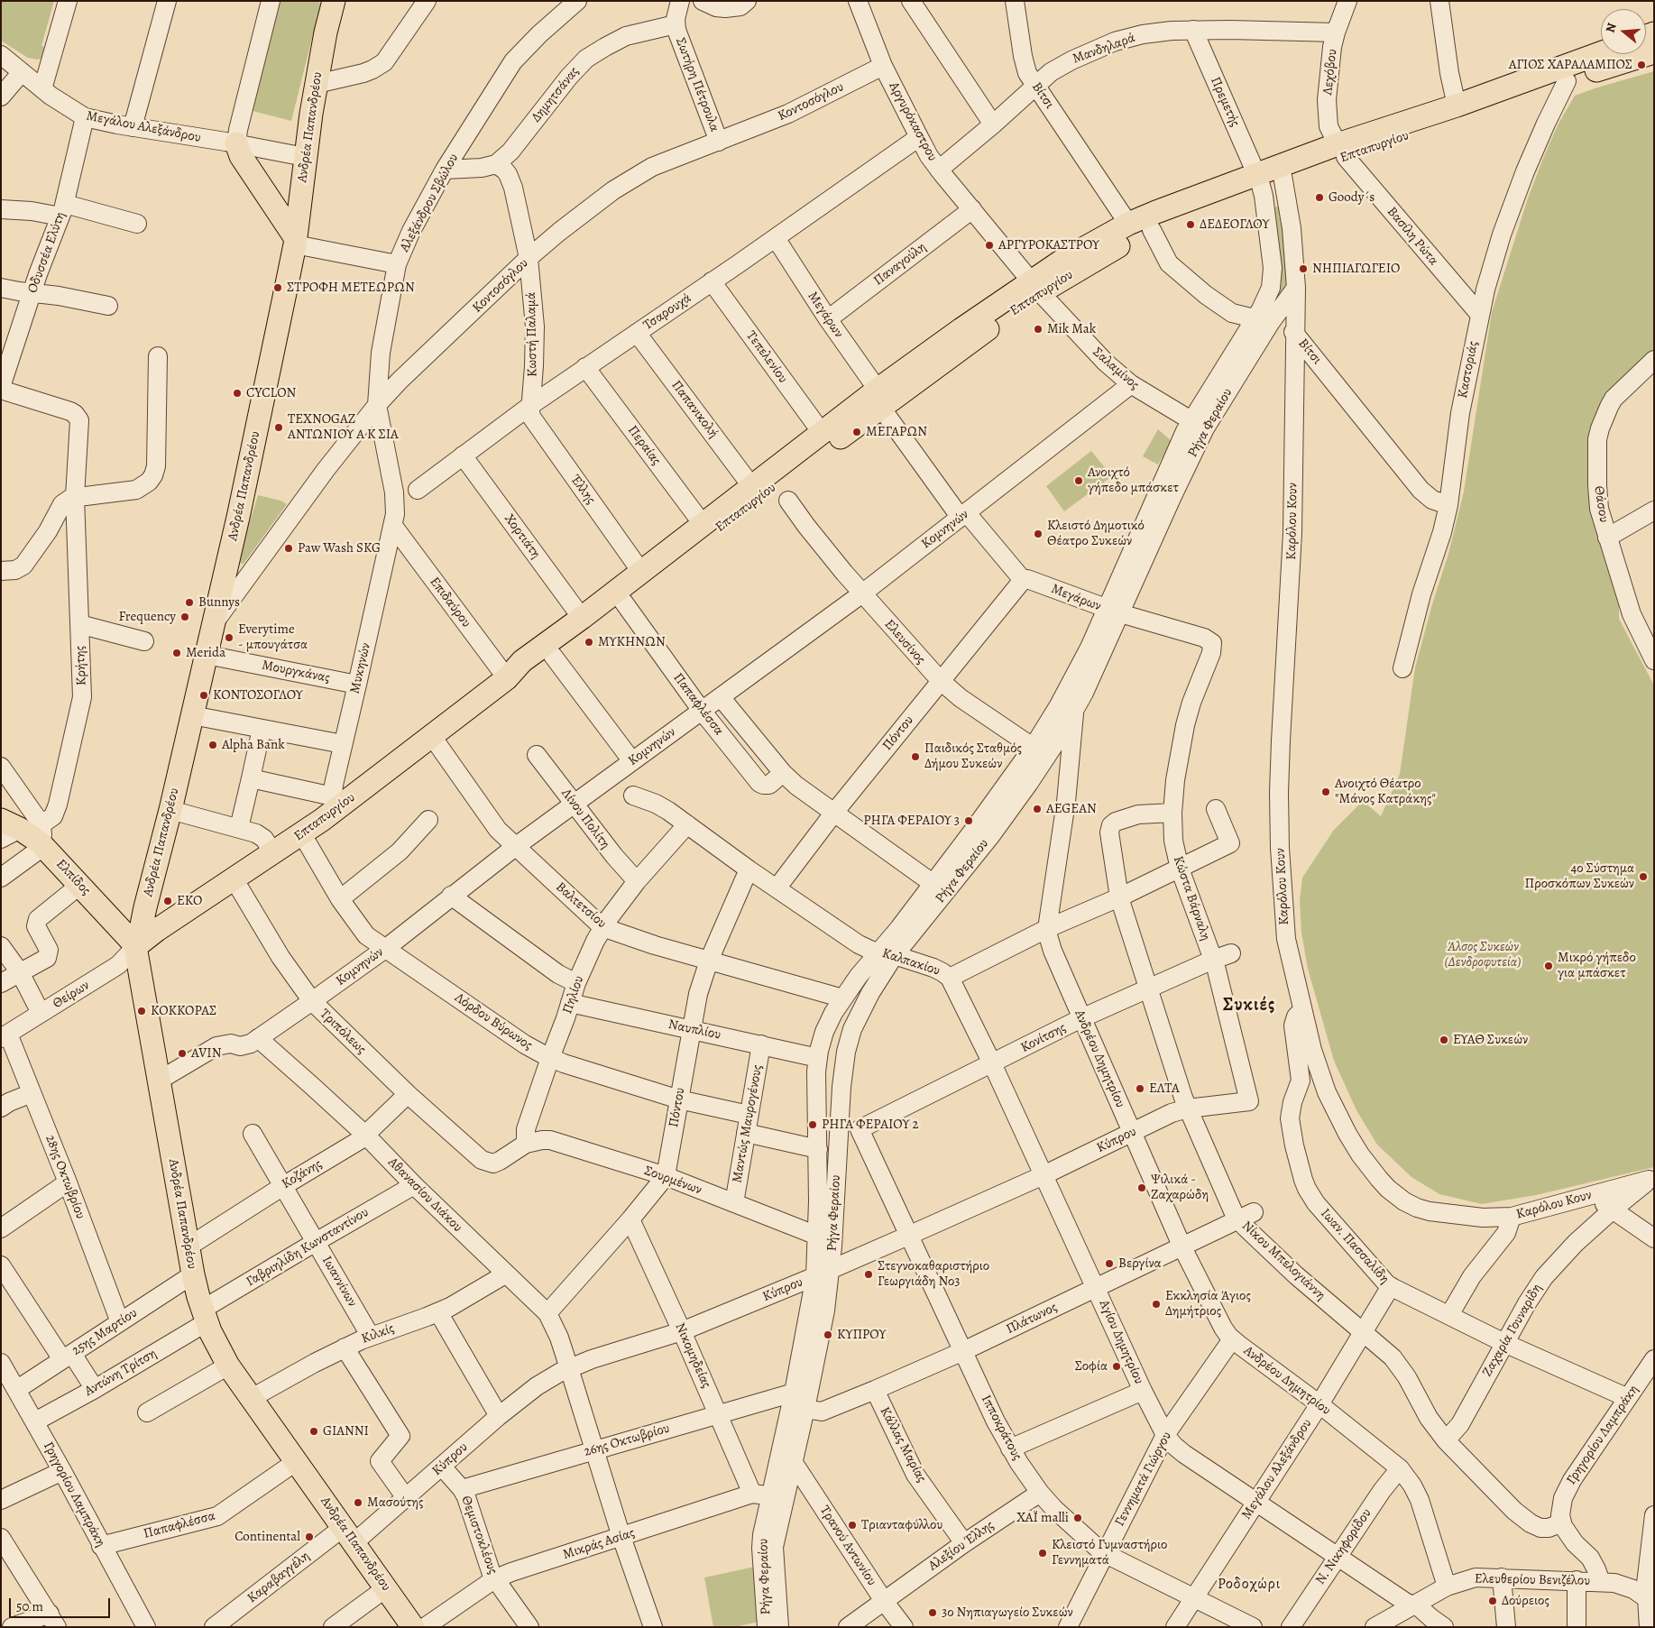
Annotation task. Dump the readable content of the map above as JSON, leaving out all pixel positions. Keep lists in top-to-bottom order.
{
  "streets": {
    "main road": ["Ανδρέα Παπανδρέου", "Επταπυργίου", "Ελπίδος"],
    "street": [
      "Μανδηλαρά",
      "Λεχόβου",
      "Σωτήρη Πέτρουλα",
      "Δημητσάνας",
      "Βίτσι",
      "Κοντοσόγλου",
      "Πρεμετής",
      "Αργυρόκαστρου",
      "Μεγάλου Αλεξάνδρου",
      "Αλεξάνδρου Σβώλου",
      "Βασίλη Ρώτα",
      "Οδυσσέα Ελύτη",
      "Παναγούλη",
      "Τσαρουχά",
      "Μεγάρων",
      "Κωστή Παλαμά",
      "Τεπελενίου",
      "Σαλαμίνος",
      "Καστοριάς",
      "Παπανικολή",
      "Ρήγα Φεραίου",
      "Περαίας",
      "Έλλης",
      "Θάσου",
      "Καρόλου Κουν",
      "Κομνηνών",
      "Χορτιάτη",
      "Επιδαύρου",
      "Ελευσίνος",
      "Κρήτης",
      "Μυκηνών",
      "Μουργκάνας",
      "Παπαφλέσσα",
      "Πόντου",
      "Λίνου Πολίτη",
      "Κώστα Βάρναλη",
      "Βαλτετσίου",
      "Καλπακίου",
      "Θείρων",
      "Πηλίου",
      "Λόρδου Βύρωνος",
      "Ναυπλίου",
      "Τριπόλεως",
      "Κονίτσης",
      "Ανδρέου Δημητρίου",
      "Μαντώς Μαυρογένους",
      "Κύπρου",
      "Κοζάνης",
      "28ης Οκτωβρίου",
      "Σουρμένων",
      "Αθανασίου Διάκου",
      "Ιωαν. Πασσαλίδη",
      "Γαβριηλίδη Κωνσταντίνου",
      "Νίκου Μπελογιάννη",
      "Ιωαννίνων",
      "Πλάτωνος",
      "Ζαχαρία Γουναρίδη",
      "25ης Μαρτίου",
      "Κιλκίς",
      "Αγίου Δημητρίου",
      "Νικομηδείας",
      "Αντώνη Τρίτση",
      "Ιπποκράτους",
      "Γρηγορίου Λαμπράκη",
      "26ης Οκτωβρίου",
      "Κάλλας Μαρίας",
      "Γεννηματά Γιώργου",
      "Θεμιστοκλέους",
      "Μικράς Ασίας",
      "Τρανού Αντωνίου",
      "Αλεξίου Έλλης",
      "Ν. Νικηφορίδου",
      "Καραβαγγέλη",
      "Ελευθερίου Βενιζέλου"
    ]
  },
  "crossings": [
    ["Μανδηλαρά", "Λεχόβου"],
    ["Μανδηλαρά", "Βίτσι"],
    ["Μανδηλαρά", "Πρεμετής"],
    ["Μανδηλαρά", "Αργυρόκαστρου"],
    ["Λεχόβου", "Επταπυργίου"],
    ["Λεχόβου", "Βασίλη Ρώτα"],
    ["Σωτήρη Πέτρουλα", "Δημητσάνας"],
    ["Σωτήρη Πέτρουλα", "Κοντοσόγλου"],
    ["Δημητσάνας", "Κωστή Παλαμά"],
    ["Βίτσι", "Επταπυργίου"],
    ["Βίτσι", "Καστοριάς"],
    ["Βίτσι", "Ρήγα Φεραίου"],
    ["Βίτσι", "Καρόλου Κουν"],
    ["Κοντοσόγλου", "Αργυρόκαστρου"],
    ["Κοντοσόγλου", "Ανδρέα Παπανδρέου"],
    ["Κοντοσόγλου", "Αλεξάνδρου Σβώλου"],
    ["Κοντοσόγλου", "Κωστή Παλαμά"],
    ["Πρεμετής", "Επταπυργίου"],
    ["Πρεμετής", "Ρήγα Φεραίου"],
    ["Αργυρόκαστρου", "Επταπυργίου"],
    ["Αργυρόκαστρου", "Παναγούλη"],
    ["Αργυρόκαστρου", "Τσαρουχά"],
    ["Αργυρόκαστρου", "Σαλαμίνος"],
    ["Μεγάλου Αλεξάνδρου", "Ανδρέα Παπανδρέου"],
    ["Μεγάλου Αλεξάνδρου", "Οδυσσέα Ελύτη"],
    ["Μεγάλου Αλεξάνδρου", "Ανδρέου Δημητρίου"],
    ["Μεγάλου Αλεξάνδρου", "Ιωαν. Πασσαλίδη"],
    ["Μεγάλου Αλεξάνδρου", "Νίκου Μπελογιάννη"],
    ["Μεγάλου Αλεξάνδρου", "Αγίου Δημητρίου"],
    ["Μεγάλου Αλεξάνδρου", "Ιπποκράτους"],
    ["Ανδρέα Παπανδρέου", "Επταπυργίου"],
    ["Ανδρέα Παπανδρέου", "Κομνηνών"],
    ["Ανδρέα Παπανδρέου", "Μουργκάνας"],
    ["Ανδρέα Παπανδρέου", "Παπαφλέσσα"],
    ["Ανδρέα Παπανδρέου", "Ελπίδος"],
    ["Ανδρέα Παπανδρέου", "Θείρων"],
    ["Ανδρέα Παπανδρέου", "Κύπρου"],
    ["Ανδρέα Παπανδρέου", "Κοζάνης"],
    ["Ανδρέα Παπανδρέου", "Γαβριηλίδη Κωνσταντίνου"],
    ["Ανδρέα Παπανδρέου", "25ης Μαρτίου"],
    ["Ανδρέα Παπανδρέου", "Κιλκίς"],
    ["Ανδρέα Παπανδρέου", "Αντώνη Τρίτση"],
    ["Ανδρέα Παπανδρέου", "Καραβαγγέλη"],
    ["Επταπυργίου", "Βασίλη Ρώτα"],
    ["Επταπυργίου", "Μεγάρων"],
    ["Επταπυργίου", "Τεπελενίου"],
    ["Επταπυργίου", "Σαλαμίνος"],
    ["Επταπυργίου", "Καστοριάς"],
    ["Επταπυργίου", "Παπανικολή"],
    ["Επταπυργίου", "Ρήγα Φεραίου"],
    ["Επταπυργίου", "Περαίας"],
    ["Επταπυργίου", "Έλλης"],
    ["Επταπυργίου", "Χορτιάτη"],
    ["Επταπυργίου", "Επιδαύρου"],
    ["Επταπυργίου", "Μυκηνών"],
    ["Επταπυργίου", "Παπαφλέσσα"],
    ["Επταπυργίου", "Ελπίδος"],
    ["Επταπυργίου", "Βαλτετσίου"],
    ["Επταπυργίου", "Θείρων"],
    ["Επταπυργίου", "Λόρδου Βύρωνος"],
    ["Επταπυργίου", "Τριπόλεως"],
    ["Αλεξάνδρου Σβώλου", "Επιδαύρου"],
    ["Αλεξάνδρου Σβώλου", "Μυκηνών"],
    ["Βασίλη Ρώτα", "Καστοριάς"],
    ["Οδυσσέα Ελύτη", "Κρήτης"],
    ["Παναγούλη", "Μεγάρων"],
    ["Τσαρουχά", "Μεγάρων"],
    ["Τσαρουχά", "Κωστή Παλαμά"],
    ["Τσαρουχά", "Τεπελενίου"],
    ["Τσαρουχά", "Παπανικολή"],
    ["Τσαρουχά", "Περαίας"],
    ["Τσαρουχά", "Έλλης"],
    ["Τσαρουχά", "Χορτιάτη"],
    ["Μεγάρων", "Ρήγα Φεραίου"],
    ["Μεγάρων", "Κομνηνών"],
    ["Μεγάρων", "Πόντου"],
    ["Μεγάρων", "Κώστα Βάρναλη"],
    ["Κωστή Παλαμά", "Έλλης"],
    ["Σαλαμίνος", "Ρήγα Φεραίου"],
    ["Σαλαμίνος", "Κομνηνών"],
    ["Ρήγα Φεραίου", "Καρόλου Κουν"],
    ["Ρήγα Φεραίου", "Ελευσίνος"],
    ["Ρήγα Φεραίου", "Παπαφλέσσα"],
    ["Ρήγα Φεραίου", "Βαλτετσίου"],
    ["Ρήγα Φεραίου", "Καλπακίου"],
    ["Ρήγα Φεραίου", "Ναυπλίου"],
    ["Ρήγα Φεραίου", "Ανδρέου Δημητρίου"],
    ["Ρήγα Φεραίου", "Κύπρου"],
    ["Ρήγα Φεραίου", "Σουρμένων"],
    ["Ρήγα Φεραίου", "Πλάτωνος"],
    ["Ρήγα Φεραίου", "26ης Οκτωβρίου"],
    ["Ρήγα Φεραίου", "Μικράς Ασίας"],
    ["Ρήγα Φεραίου", "Τρανού Αντωνίου"],
    ["Καρόλου Κουν", "Ιωαν. Πασσαλίδη"],
    ["Καρόλου Κουν", "Ζαχαρία Γουναρίδη"],
    ["Κομνηνών", "Ελευσίνος"],
    ["Κομνηνών", "Παπαφλέσσα"],
    ["Κομνηνών", "Λίνου Πολίτη"],
    ["Κομνηνών", "Βαλτετσίου"],
    ["Κομνηνών", "Λόρδου Βύρωνος"],
    ["Κομνηνών", "Τριπόλεως"],
    ["Κομνηνών", "Αθανασίου Διάκου"],
    ["Επιδαύρου", "Μυκηνών"],
    ["Ελευσίνος", "Πόντου"],
    ["Κρήτης", "Ελπίδος"],
    ["Μυκηνών", "Μουργκάνας"],
    ["Παπαφλέσσα", "Πόντου"],
    ["Παπαφλέσσα", "Γρηγορίου Λαμπράκη"],
    ["Πόντου", "Βαλτετσίου"],
    ["Πόντου", "Καλπακίου"],
    ["Πόντου", "Λόρδου Βύρωνος"],
    ["Πόντου", "Ναυπλίου"],
    ["Πόντου", "Σουρμένων"],
    ["Πόντου", "Αθανασίου Διάκου"],
    ["Πόντου", "Νικομηδείας"],
    ["Λίνου Πολίτη", "Πηλίου"],
    ["Ελπίδος", "Θείρων"],
    ["Κώστα Βάρναλη", "Καλπακίου"],
    ["Κώστα Βάρναλη", "Κονίτσης"],
    ["Κώστα Βάρναλη", "Κύπρου"],
    ["Κώστα Βάρναλη", "Νίκου Μπελογιάννη"],
    ["Βαλτετσίου", "Πηλίου"],
    ["Καλπακίου", "Πηλίου"],
    ["Καλπακίου", "Ανδρέου Δημητρίου"],
    ["Καλπακίου", "Νίκου Μπελογιάννη"],
    ["Καλπακίου", "Αγίου Δημητρίου"],
    ["Θείρων", "28ης Οκτωβρίου"],
    ["Πηλίου", "Λόρδου Βύρωνος"],
    ["Πηλίου", "Ναυπλίου"],
    ["Πηλίου", "Τριπόλεως"],
    ["Πηλίου", "Σουρμένων"],
    ["Λόρδου Βύρωνος", "Μαντώς Μαυρογένους"],
    ["Ναυπλίου", "Μαντώς Μαυρογένους"],
    ["Τριπόλεως", "Κοζάνης"],
    ["Τριπόλεως", "Σουρμένων"],
    ["Κονίτσης", "Ανδρέου Δημητρίου"],
    ["Κονίτσης", "Νίκου Μπελογιάννη"],
    ["Κονίτσης", "Αγίου Δημητρίου"],
    ["Κονίτσης", "Ιπποκράτους"],
    ["Ανδρέου Δημητρίου", "Κύπρου"],
    ["Ανδρέου Δημητρίου", "Πλάτωνος"],
    ["Ανδρέου Δημητρίου", "Γεννηματά Γιώργου"],
    ["Ανδρέου Δημητρίου", "Ν. Νικηφορίδου"],
    ["Ανδρέου Δημητρίου", "Ελευθερίου Βενιζέλου"],
    ["Μαντώς Μαυρογένους", "Σουρμένων"],
    ["Κύπρου", "Αθανασίου Διάκου"],
    ["Κύπρου", "Νίκου Μπελογιάννη"],
    ["Κύπρου", "Αγίου Δημητρίου"],
    ["Κύπρου", "Νικομηδείας"],
    ["Κύπρου", "Ιπποκράτους"],
    ["Κύπρου", "Θεμιστοκλέους"],
    ["Κύπρου", "Καραβαγγέλη"],
    ["Κοζάνης", "Αθανασίου Διάκου"],
    ["Κοζάνης", "Ιωαννίνων"],
    ["28ης Οκτωβρίου", "25ης Μαρτίου"],
    ["Αθανασίου Διάκου", "Γαβριηλίδη Κωνσταντίνου"],
    ["Αθανασίου Διάκου", "Κιλκίς"],
    ["Αθανασίου Διάκου", "26ης Οκτωβρίου"],
    ["Αθανασίου Διάκου", "Μικράς Ασίας"],
    ["Ιωαν. Πασσαλίδη", "Ζαχαρία Γουναρίδη"],
    ["Ιωαν. Πασσαλίδη", "Γρηγορίου Λαμπράκη"],
    ["Γαβριηλίδη Κωνσταντίνου", "Ιωαννίνων"],
    ["Γαβριηλίδη Κωνσταντίνου", "Αντώνη Τρίτση"],
    ["Νίκου Μπελογιάννη", "Πλάτωνος"],
    ["Νίκου Μπελογιάννη", "Ζαχαρία Γουναρίδη"],
    ["Νίκου Μπελογιάννη", "Γρηγορίου Λαμπράκη"],
    ["Ιωαννίνων", "Κιλκίς"],
    ["Πλάτωνος", "Αγίου Δημητρίου"],
    ["Πλάτωνος", "Ιπποκράτους"],
    ["Πλάτωνος", "Κάλλας Μαρίας"],
    ["25ης Μαρτίου", "Γρηγορίου Λαμπράκη"],
    ["Αγίου Δημητρίου", "Γεννηματά Γιώργου"],
    ["Αγίου Δημητρίου", "Ν. Νικηφορίδου"],
    ["Αγίου Δημητρίου", "Ελευθερίου Βενιζέλου"],
    ["Νικομηδείας", "26ης Οκτωβρίου"],
    ["Νικομηδείας", "Μικράς Ασίας"],
    ["Αντώνη Τρίτση", "Γρηγορίου Λαμπράκη"],
    ["Ιπποκράτους", "Γεννηματά Γιώργου"],
    ["Ιπποκράτους", "Αλεξίου Έλλης"],
    ["26ης Οκτωβρίου", "Θεμιστοκλέους"],
    ["Κάλλας Μαρίας", "Αλεξίου Έλλης"],
    ["Θεμιστοκλέους", "Μικράς Ασίας"],
    ["Τρανού Αντωνίου", "Αλεξίου Έλλης"]
  ],
  "districts": ["Συκιές", "Ροδοχώρι"],
  "parks": ["Άλσος Συκεών (Δενδροφυτεία)"],
  "places": [
    "ΑΓΙΟΣ ΧΑΡΑΛΑΜΠΟΣ",
    "Goody´s",
    "ΔΕΔΕΟΓΛΟΥ",
    "ΑΡΓΥΡΟΚΑΣΤΡΟΥ",
    "ΝΗΠΙΑΓΩΓΕΙΟ",
    "ΣΤΡΟΦΗ ΜΕΤΕΩΡΩΝ",
    "Mik Mak",
    "CYCLON",
    "TEXNOGAZ ΑΝΤΩΝΙΟΥ Α Κ ΣΙΑ",
    "ΜΕΓΑΡΩΝ",
    "Ανοιχτό γήπεδο μπάσκετ",
    "Κλειστό Δημοτικό Θέατρο Συκεών",
    "Paw Wash SKG",
    "Bunnys",
    "Frequency",
    "Everytime - μπουγάτσα",
    "ΜΥΚΗΝΩΝ",
    "Merida",
    "ΚΟΝΤΟΣΟΓΛΟΥ",
    "Alpha Bank",
    "Παιδικός Σταθμός Δήμου Συκεών",
    "Ανοιχτό Θέατρο \"Μάνος Κατράκης\"",
    "AEGEAN",
    "ΡΗΓΑ ΦΕΡΑΙΟΥ 3",
    "4ο Σύστημα Προσκόπων Συκεών",
    "ΕΚΟ",
    "Μικρό γήπεδο για μπάσκετ",
    "ΚΟΚΚΟΡΑΣ",
    "ΕΥΑΘ Συκεών",
    "AVIN",
    "ΕΛΤΑ",
    "ΡΗΓΑ ΦΕΡΑΙΟΥ 2",
    "Ψιλικά - Ζαχαρώδη",
    "Βεργίνα",
    "Στεγνοκαθαριστήριο Γεωργιάδη Νο3",
    "Εκκλησία Άγιος Δημήτριος",
    "ΚΥΠΡΟΥ",
    "Σοφία",
    "GIANNI",
    "Μασούτης",
    "ΧΑΪ malli",
    "Τριανταφύλλου",
    "Continental",
    "Κλειστό Γυμναστήριο Γεννηματά",
    "Δούρειος",
    "3ο Νηπιαγωγείο Συκεών"
  ],
  "scale_bar": "50 m",
  "north": "left"
}
